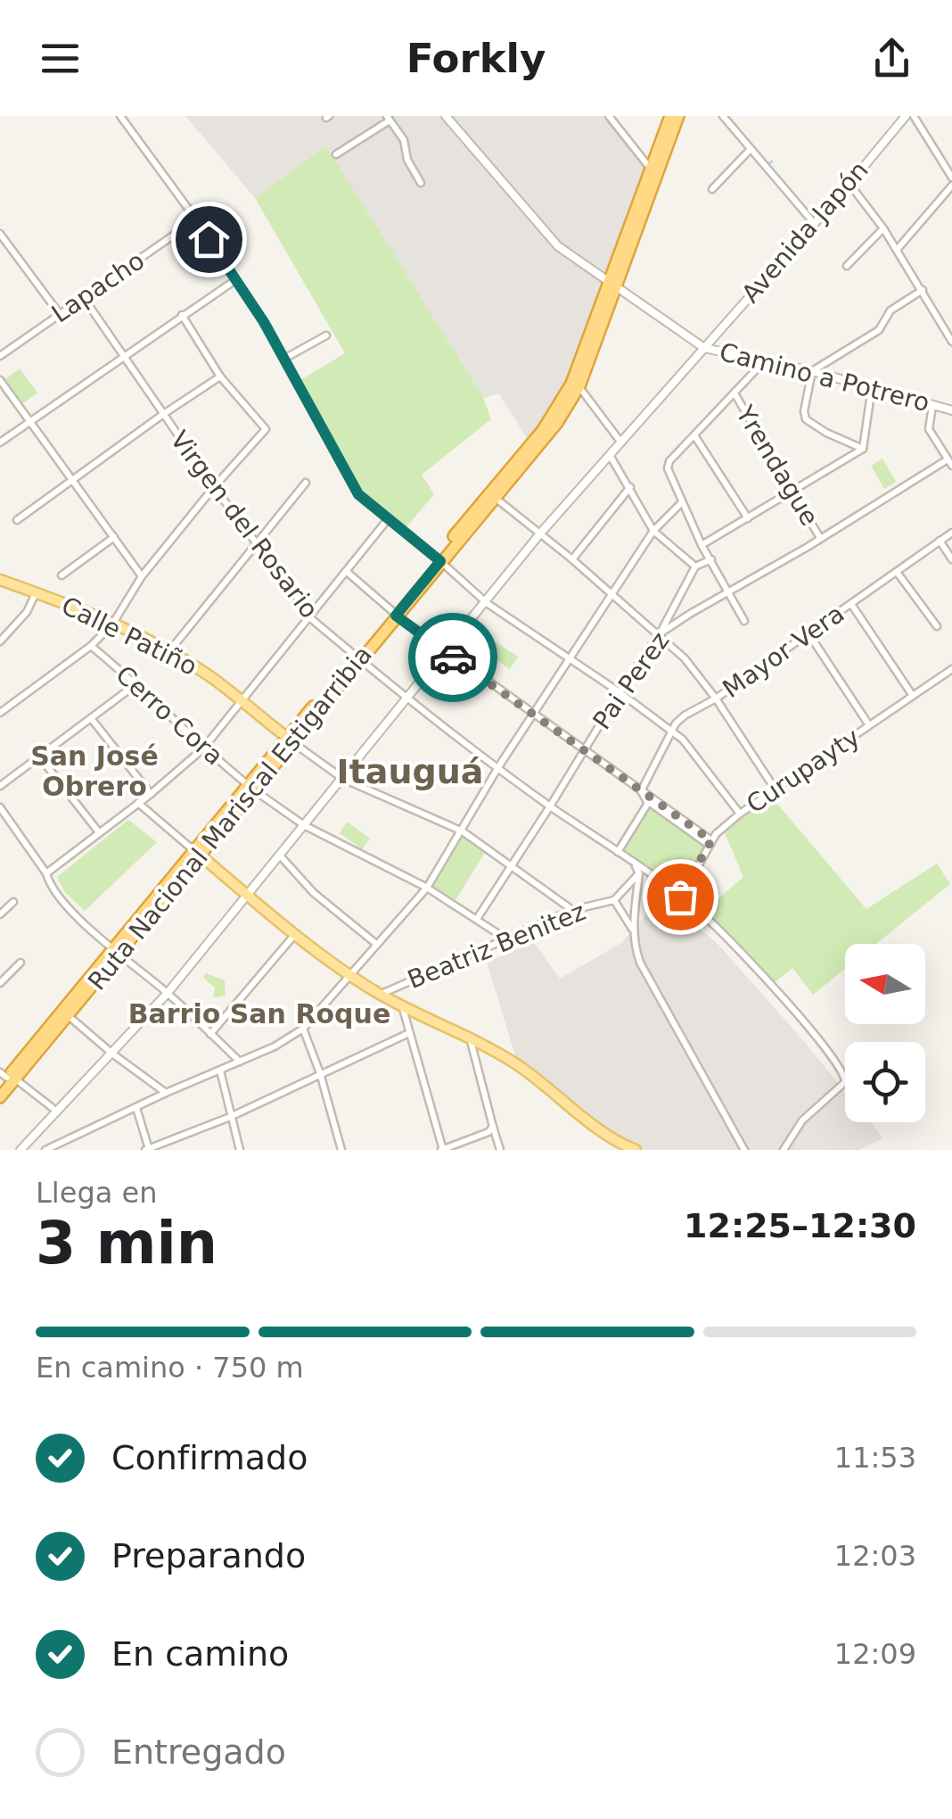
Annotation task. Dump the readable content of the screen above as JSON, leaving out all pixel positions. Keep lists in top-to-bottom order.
{
  "streets": {
    "highway": ["Ruta Nacional Mariscal Estigarribia"],
    "main road": ["Calle Patiño"],
    "street": [
      "Avenida Japón",
      "Lapacho",
      "Camino a Potrero",
      "Yrendague",
      "Virgen del Rosario",
      "Mayor Vera",
      "Pai Perez",
      "Cerro Cora",
      "Curupayty",
      "Beatriz Benitez"
    ]
  },
  "crossings": [
    ["Avenida Japón", "Camino a Potrero"],
    ["Avenida Japón", "Virgen del Rosario"],
    ["Avenida Japón", "Cerro Cora"],
    ["Lapacho", "Virgen del Rosario"],
    ["Camino a Potrero", "Ruta Nacional Mariscal Estigarribia"],
    ["Yrendague", "Pai Perez"],
    ["Virgen del Rosario", "Pai Perez"],
    ["Virgen del Rosario", "Curupayty"],
    ["Virgen del Rosario", "Ruta Nacional Mariscal Estigarribia"],
    ["Calle Patiño", "Ruta Nacional Mariscal Estigarribia"],
    ["Pai Perez", "Cerro Cora"],
    ["Cerro Cora", "Ruta Nacional Mariscal Estigarribia"],
    ["Cerro Cora", "Beatriz Benitez"]
  ],
  "districts": ["San José Obrero", "Itauguá", "Barrio San Roque"],
  "north": "left",
  "page": {
    "header": "Forkly",
    "heading": ["3 min", "Llega en", "12:25–12:30"],
    "bar": "En camino · 750 m",
    "list": [
      ["Confirmado", "11:53"],
      ["Preparando", "12:03"],
      ["En camino", "12:09"],
      "Entregado"
    ]
  }
}
